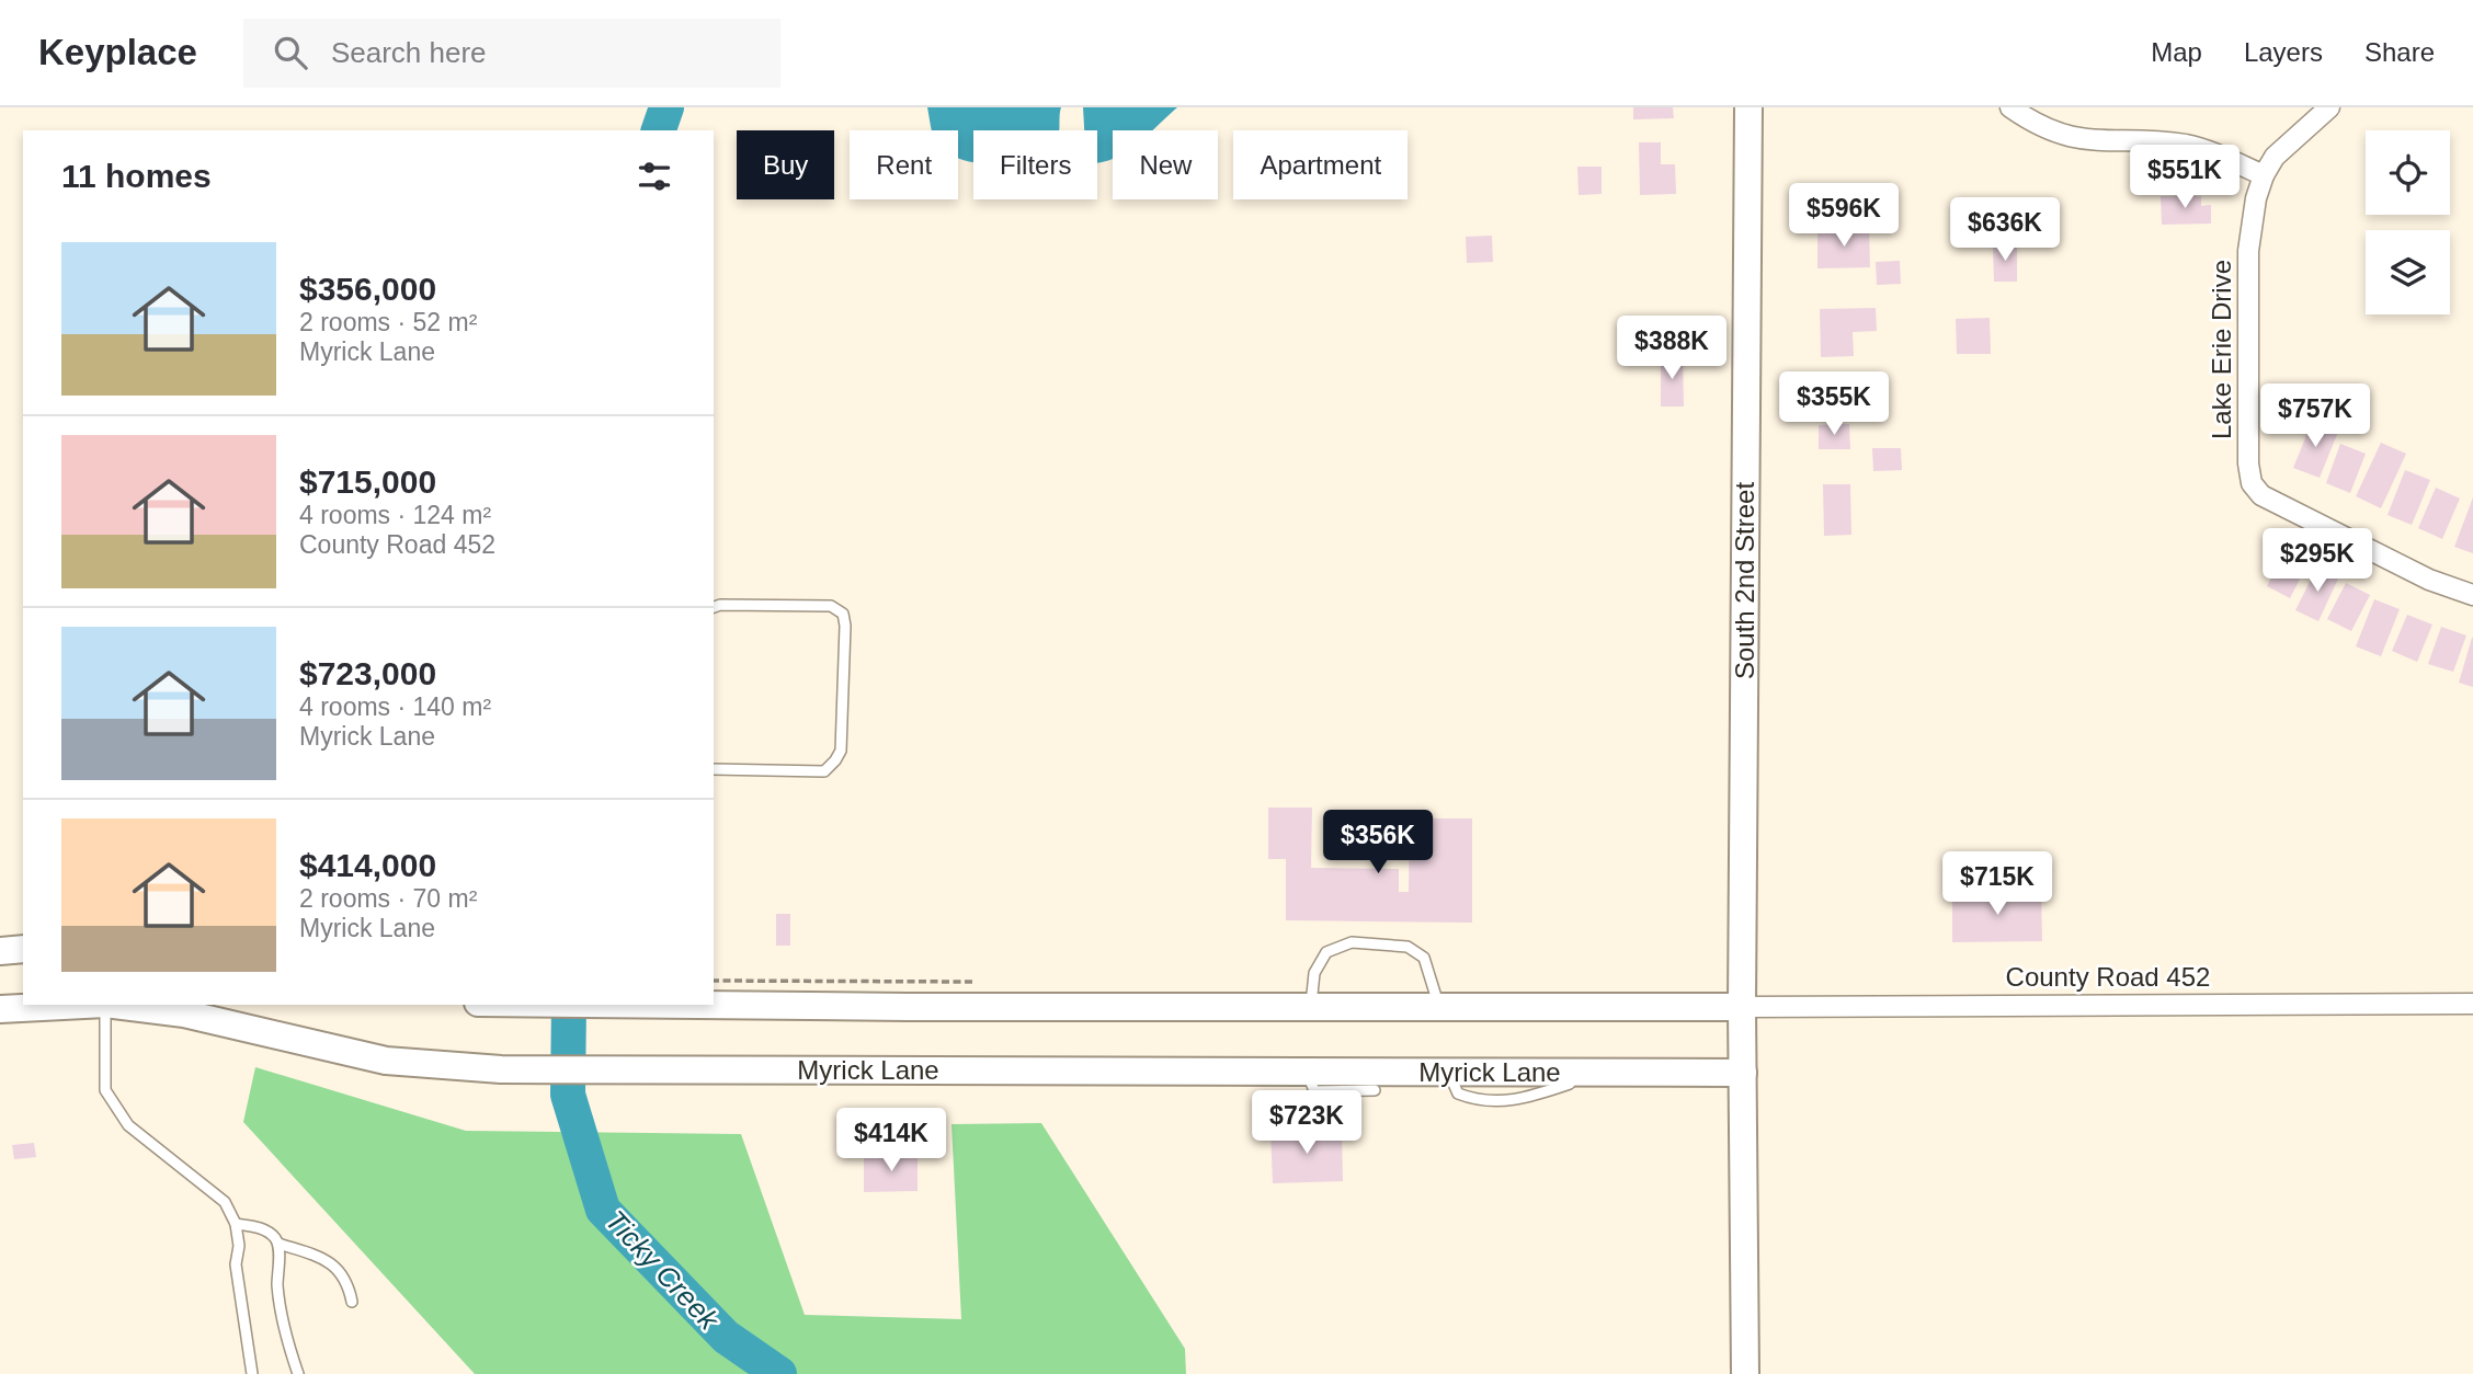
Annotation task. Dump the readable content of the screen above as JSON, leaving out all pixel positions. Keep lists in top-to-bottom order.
{
  "streets": {
    "street": [
      "Lake Erie Drive",
      "South 2nd Street",
      "County Road 452",
      "Myrick Lane"
    ]
  },
  "crossings": [
    ["South 2nd Street", "County Road 452"],
    ["South 2nd Street", "Myrick Lane"]
  ],
  "water": ["Ticky Creek"],
  "page": {
    "header": "Keyplace",
    "search": "Search here",
    "nav": ["Map", "Layers", "Share"],
    "chip": [
      "Buy",
      "Rent",
      "Filters",
      "New",
      "Apartment"
    ],
    "heading": "11 homes",
    "price": [
      "$551K",
      "$596K",
      "$636K",
      "$388K",
      "$355K",
      "$757K",
      "$295K",
      "$356K",
      "$715K",
      "$723K",
      "$414K"
    ],
    "list": [
      {
        "name": "$356,000",
        "note": "2 rooms · 52 m² · Myrick Lane"
      },
      {
        "name": "$715,000",
        "note": "4 rooms · 124 m² · County Road 452"
      },
      {
        "name": "$723,000",
        "note": "4 rooms · 140 m² · Myrick Lane"
      },
      {
        "name": "$414,000",
        "note": "2 rooms · 70 m² · Myrick Lane"
      }
    ]
  }
}
